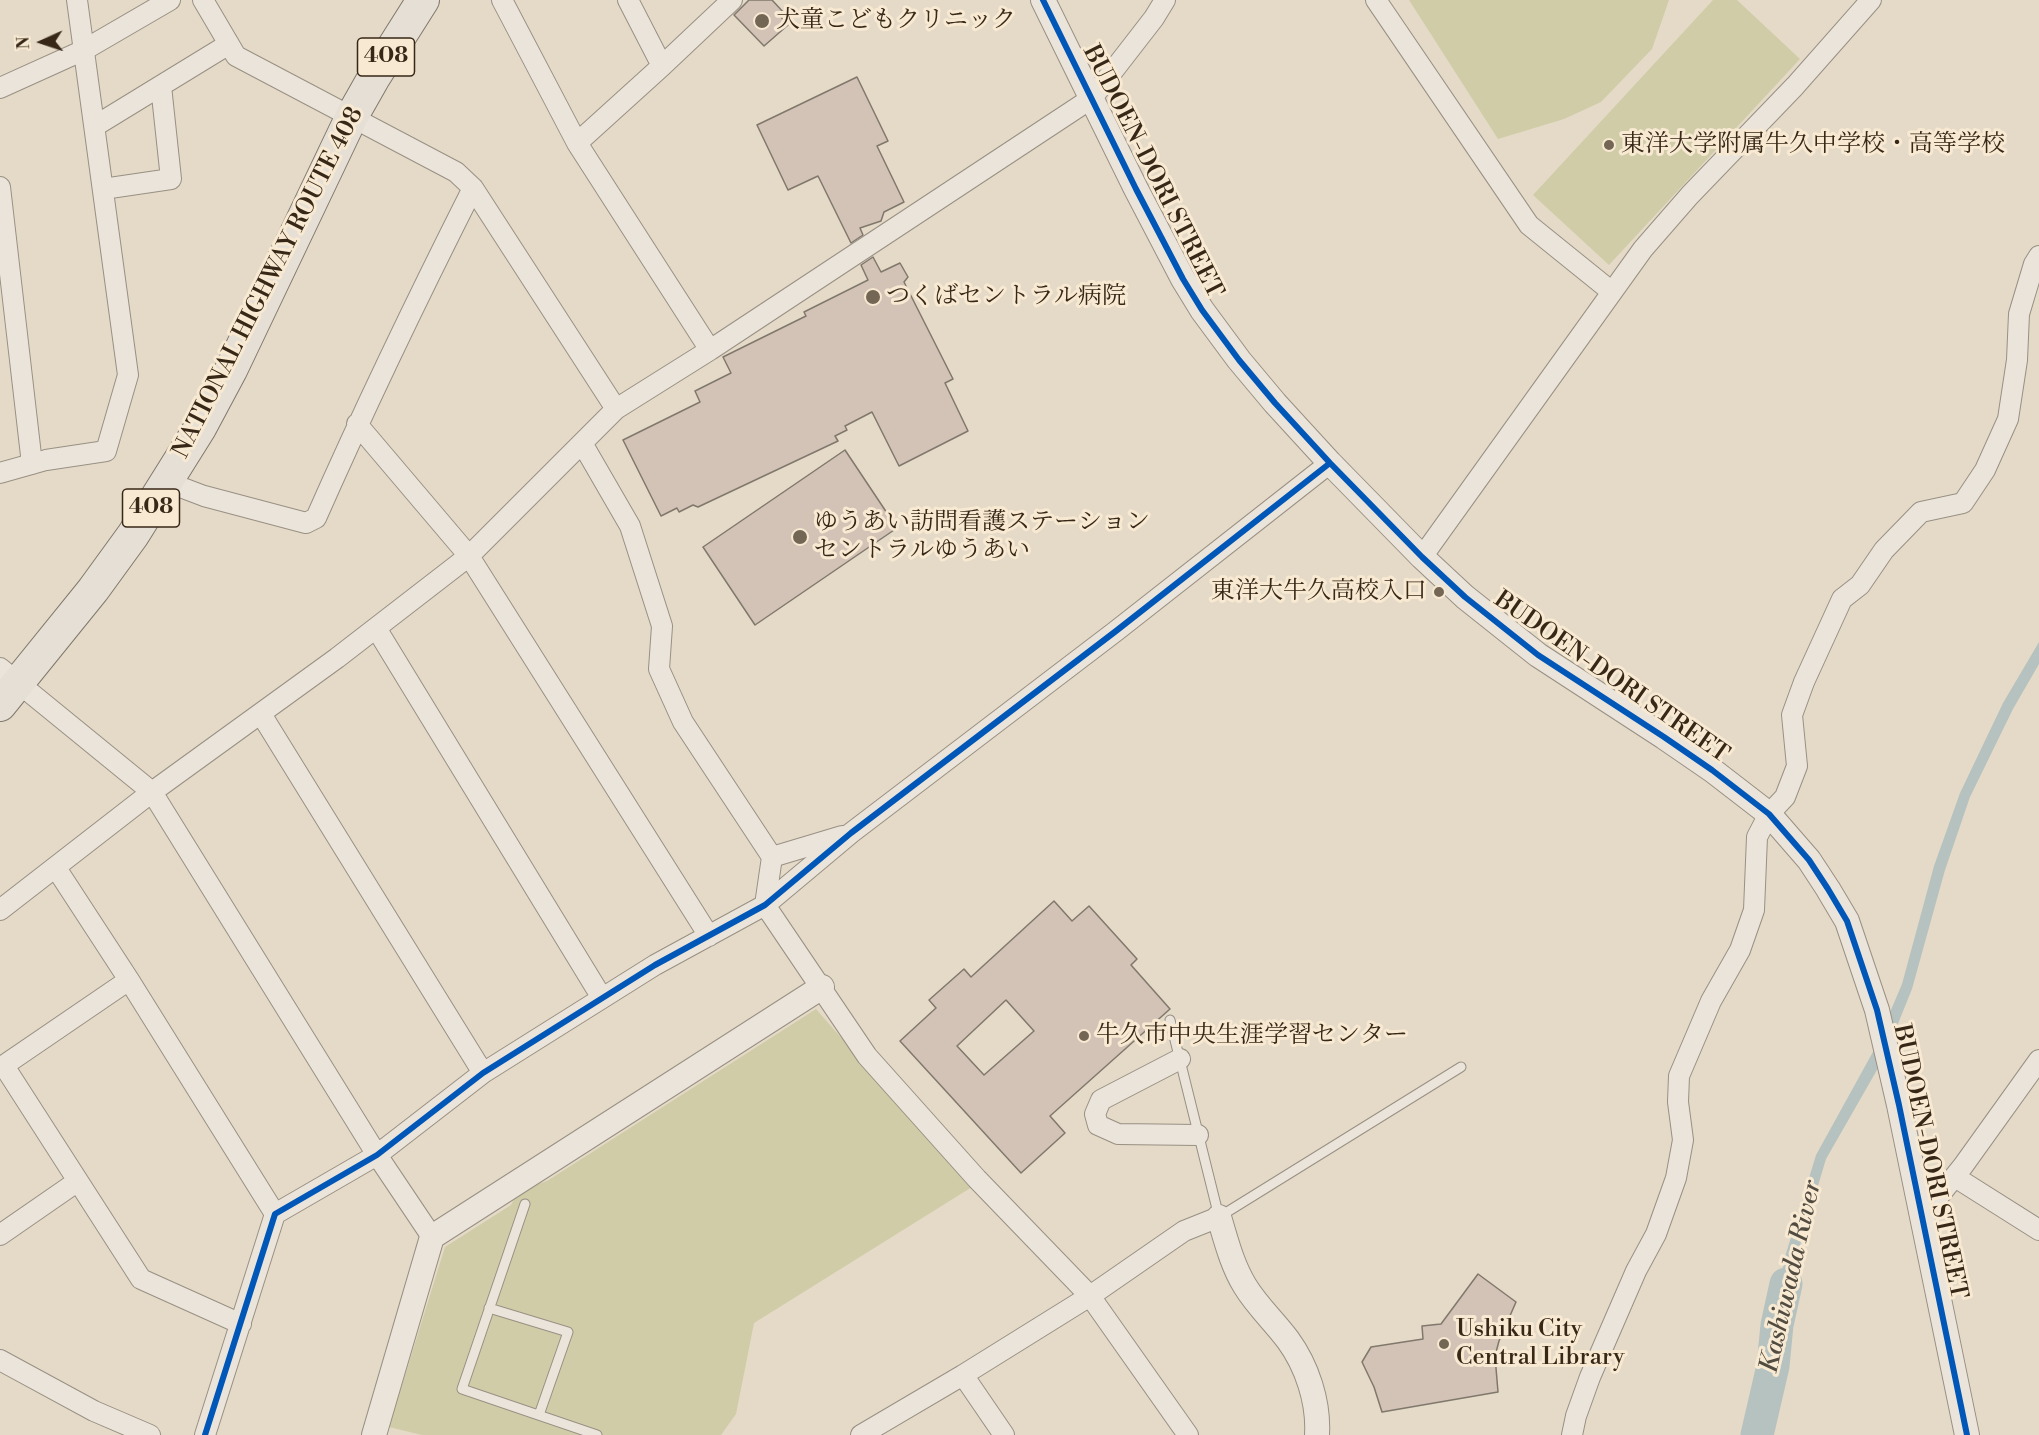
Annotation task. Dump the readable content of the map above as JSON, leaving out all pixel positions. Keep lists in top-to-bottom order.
{
  "streets": {
    "highway": ["408", "NATIONAL HIGHWAY ROUTE 408"],
    "street": ["BUDOEN-DORI STREET"]
  },
  "water": ["Kashiwada River"],
  "places": [
    "犬童こどもクリニック",
    "東洋大学附属牛久中学校・高等学校",
    "つくばセントラル病院",
    "ゆうあい訪問看護ステーション セントラルゆうあい",
    "東洋大牛久高校入口",
    "牛久市中央生涯学習センター",
    "Ushiku City Central Library"
  ],
  "north": "left"
}
